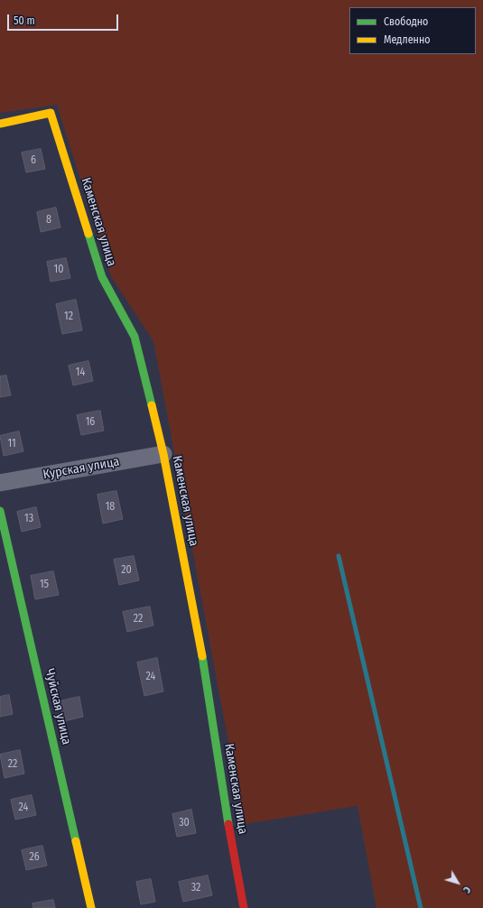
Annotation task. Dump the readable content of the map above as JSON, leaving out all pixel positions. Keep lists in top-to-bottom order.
{
  "streets": {
    "street": ["Каменская улица", "Курская улица", "Чуйская улица"]
  },
  "crossings": [
    ["Каменская улица", "Курская улица"]
  ],
  "house_numbers": [
    "6",
    "8",
    "10",
    "12",
    "14",
    "16",
    "11",
    "18",
    "13",
    "20",
    "15",
    "22",
    "24",
    "22",
    "24",
    "30",
    "26",
    "32"
  ],
  "legend": ["Свободно", "Медленно"],
  "scale_bar": "50 m",
  "north": "bottom right"
}
